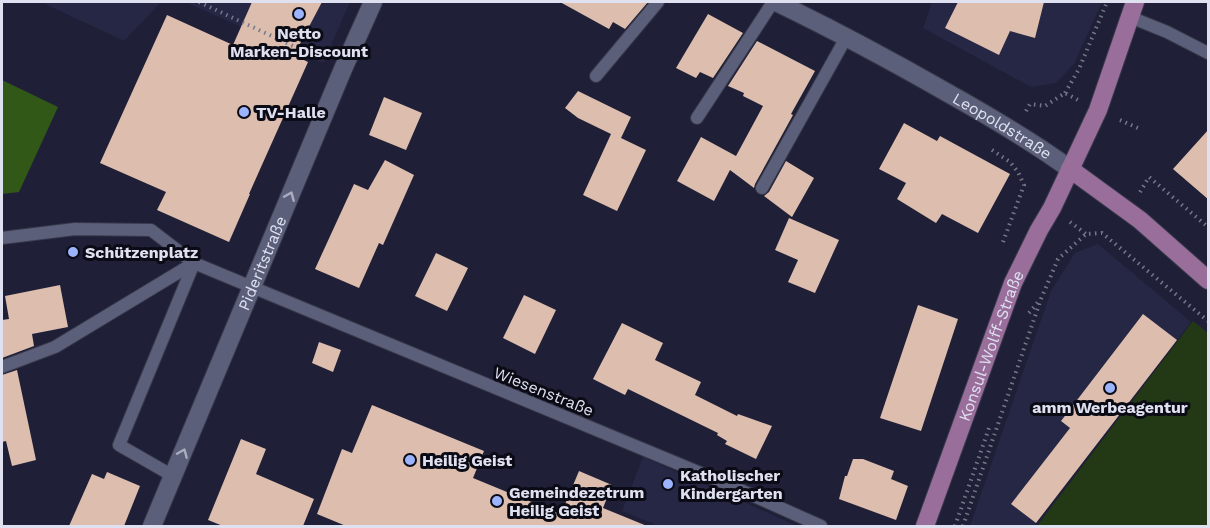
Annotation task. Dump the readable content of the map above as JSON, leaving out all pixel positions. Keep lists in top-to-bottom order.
{
  "streets": {
    "main road": ["Leopoldstraße", "Konsul-Wolff-Straße"],
    "street": ["Pideritstraße"],
    "lane": ["Wiesenstraße"]
  },
  "crossings": [
    ["Leopoldstraße", "Konsul-Wolff-Straße"],
    ["Pideritstraße", "Wiesenstraße"]
  ],
  "one_way": ["Pideritstraße"],
  "places": [
    "Netto Marken-Discount",
    "TV-Halle",
    "Schützenplatz",
    "amm Werbeagentur",
    "Heilig Geist",
    "Katholischer Kindergarten",
    "Gemeindezetrum Heilig Geist"
  ]
}
